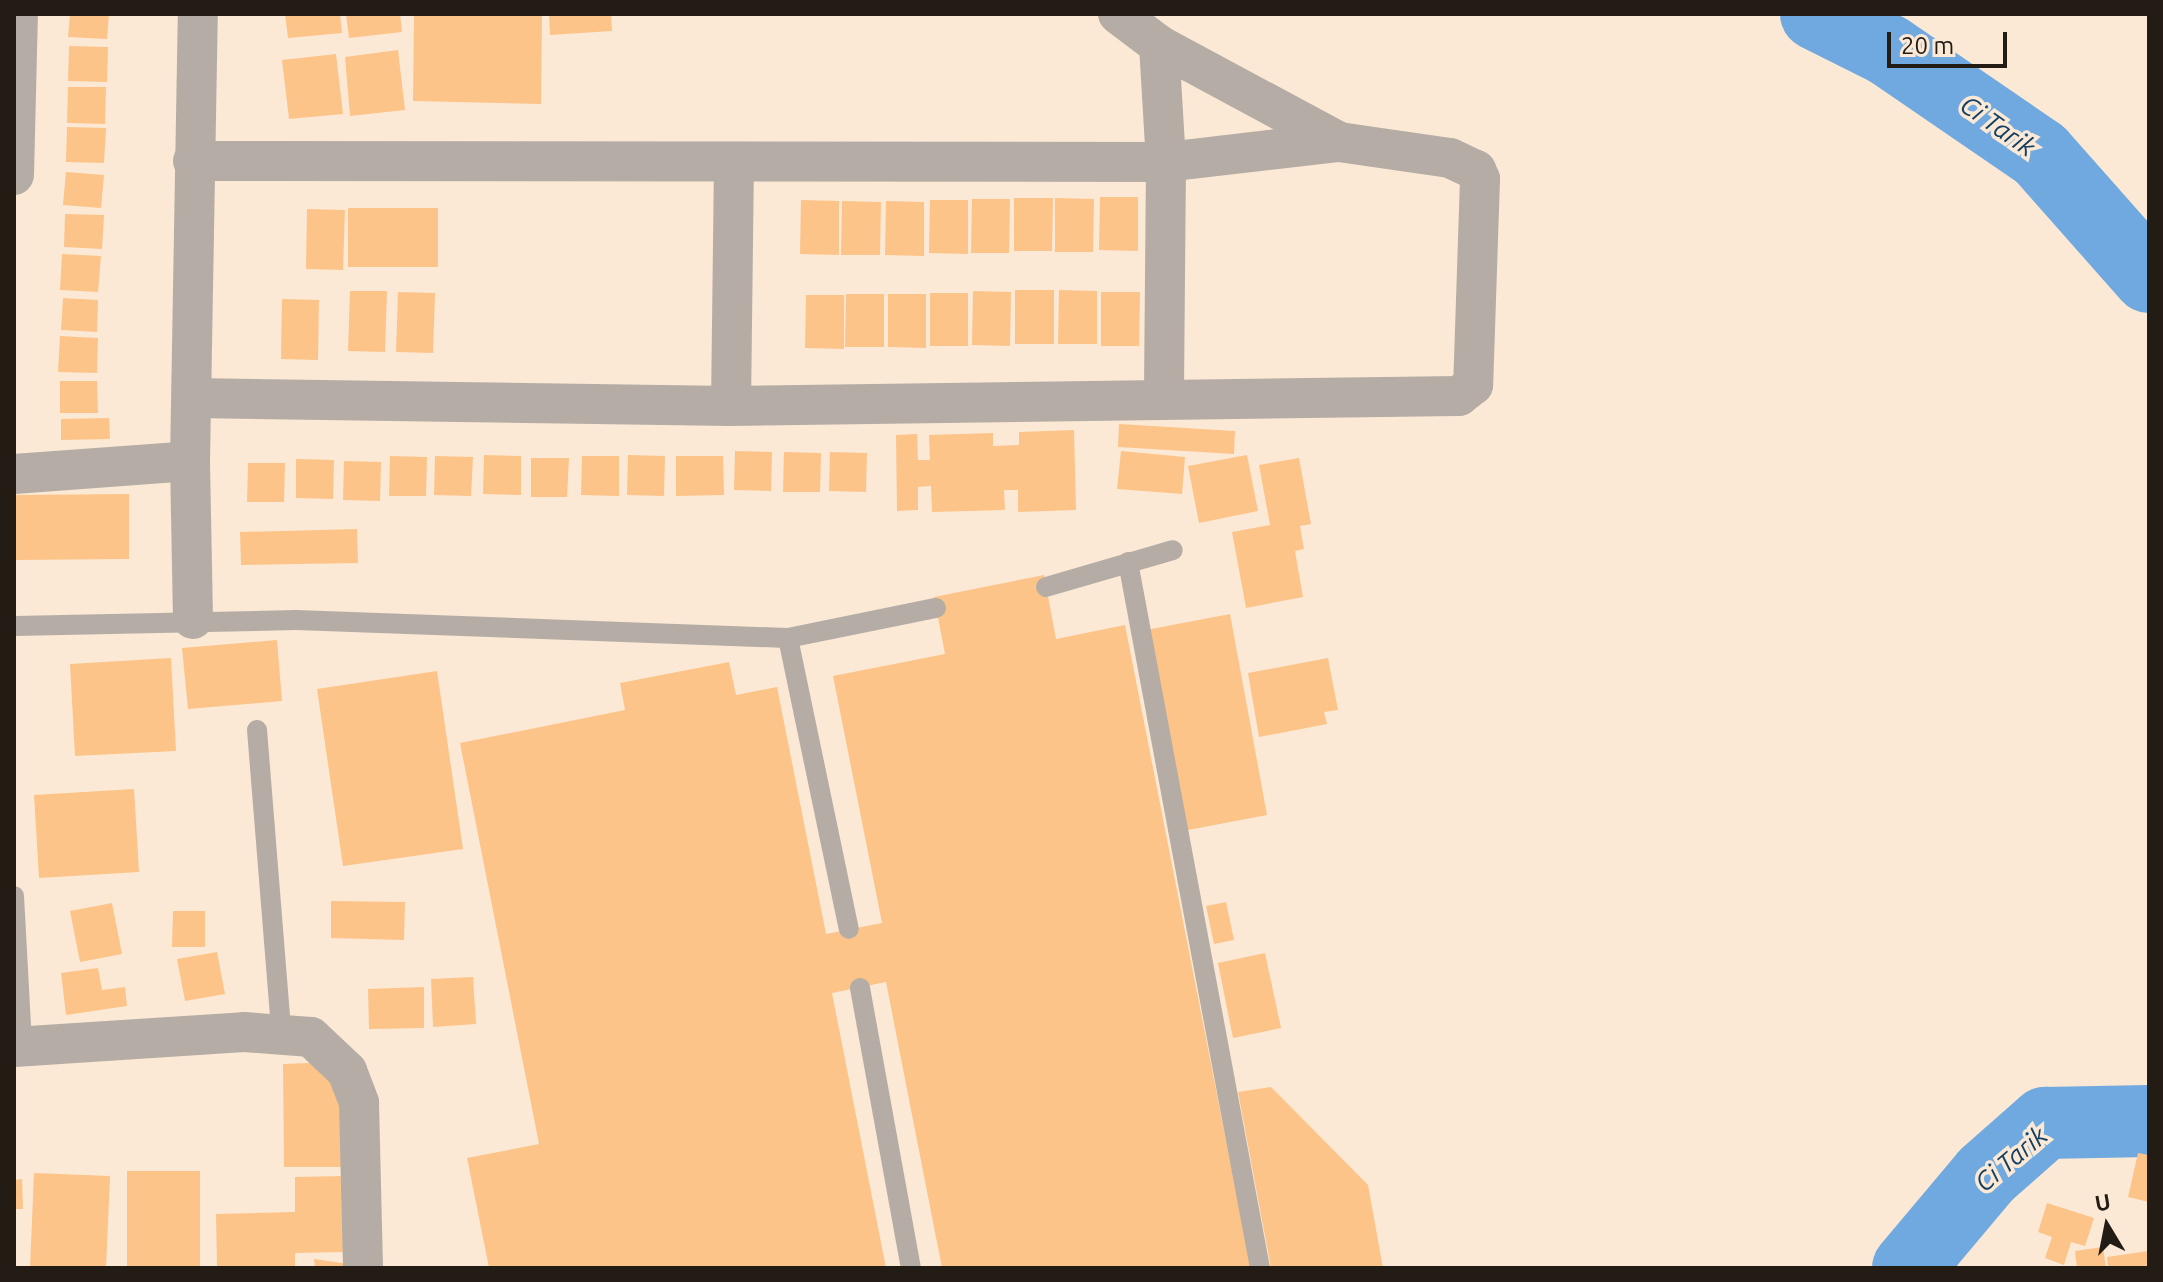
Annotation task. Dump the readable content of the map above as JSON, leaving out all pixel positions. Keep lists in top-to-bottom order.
{
  "water": ["Ci Tarik"],
  "scale_bar": "20 m",
  "north": "top"
}
